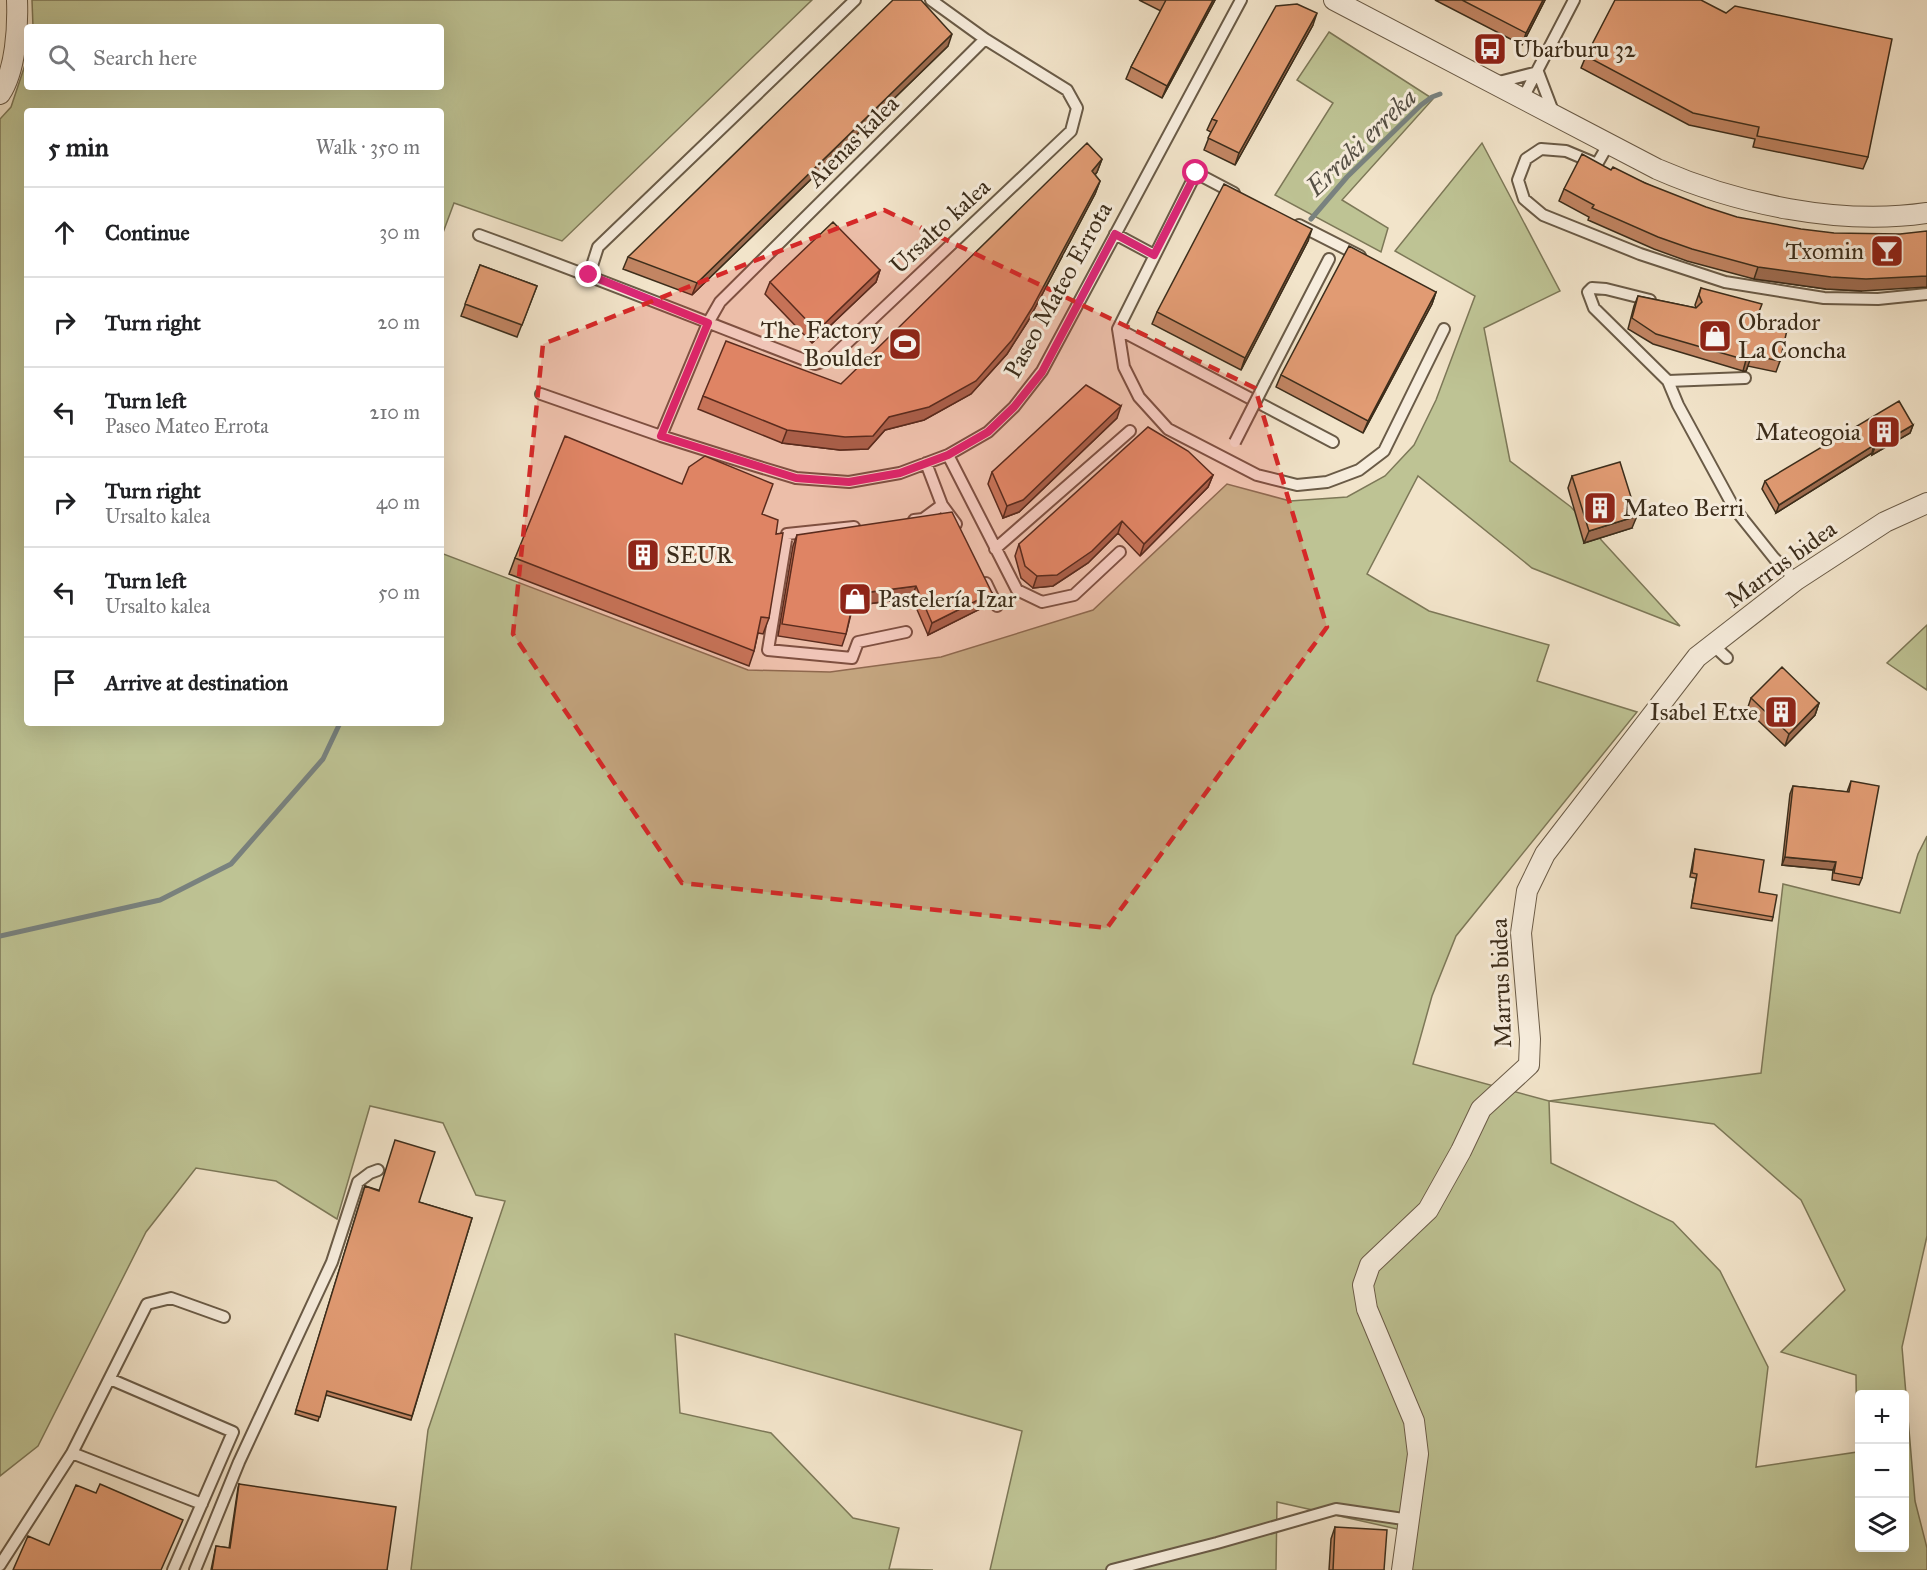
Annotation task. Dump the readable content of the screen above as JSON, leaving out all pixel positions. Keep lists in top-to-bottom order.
{
  "streets": {
    "street": ["Marrus bidea"],
    "lane": ["Aienas kalea", "Ursalto kalea", "Paseo Mateo Errota"]
  },
  "crossings": [
    ["Aienas kalea", "Ursalto kalea"]
  ],
  "water": ["Erraki erreka"],
  "places": {
    "bus stop": ["Ubarburu 32"],
    "bar": ["Txomin"],
    "shop": ["Obrador La Concha", "Pastelería Izar"],
    "sports": ["The Factory Boulder"],
    "building": [
      "Mateogoia",
      "Mateo Berri",
      "SEUR",
      "Isabel Etxe"
    ]
  },
  "page": {
    "search": "Search here",
    "heading": ["5 min", "Walk · 350 m"],
    "list": [
      ["Continue", "30 m"],
      ["Turn right", "20 m"],
      ["Turn left", "Paseo Mateo Errota", "210 m"],
      ["Turn right", "Ursalto kalea", "40 m"],
      ["Turn left", "Ursalto kalea", "50 m"],
      "Arrive at destination"
    ],
    "map_buttons": ["+", "−"]
  }
}
